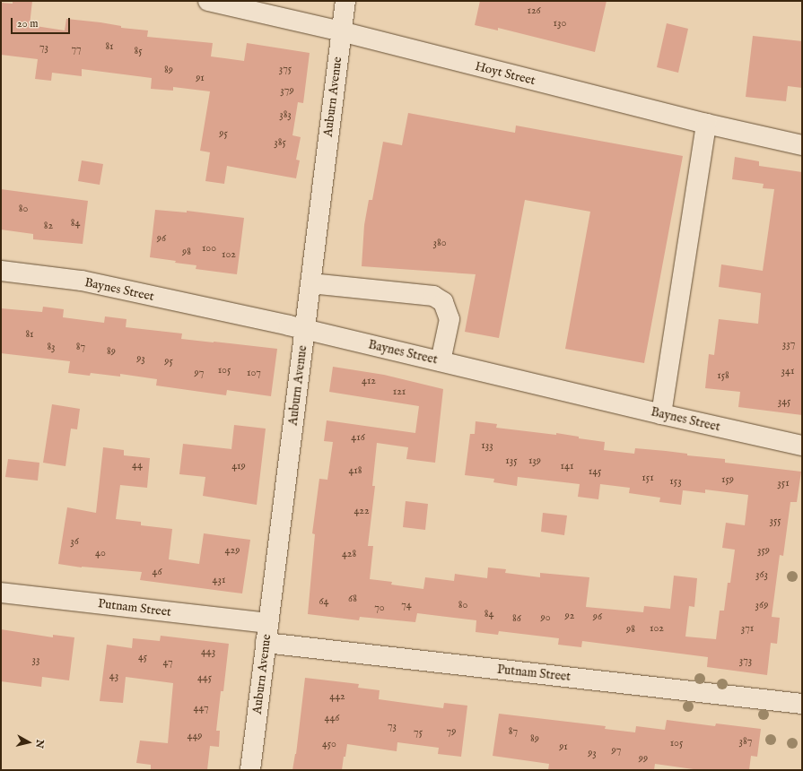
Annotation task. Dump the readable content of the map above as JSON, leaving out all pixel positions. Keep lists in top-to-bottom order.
{
  "streets": {
    "street": [
      "Hoyt Street",
      "Auburn Avenue",
      "Baynes Street",
      "Putnam Street"
    ]
  },
  "crossings": [
    ["Hoyt Street", "Auburn Avenue"],
    ["Auburn Avenue", "Baynes Street"],
    ["Auburn Avenue", "Putnam Street"]
  ],
  "house_numbers": [
    "126",
    "130",
    "81",
    "73",
    "77",
    "85",
    "375",
    "89",
    "91",
    "379",
    "383",
    "95",
    "385",
    "80",
    "84",
    "82",
    "96",
    "380",
    "100",
    "98",
    "102",
    "81",
    "337",
    "83",
    "87",
    "89",
    "93",
    "95",
    "105",
    "341",
    "97",
    "107",
    "158",
    "412",
    "121",
    "345",
    "416",
    "133",
    "135",
    "139",
    "44",
    "419",
    "141",
    "418",
    "145",
    "151",
    "159",
    "153",
    "351",
    "422",
    "355",
    "36",
    "429",
    "359",
    "40",
    "428",
    "46",
    "363",
    "431",
    "68",
    "64",
    "74",
    "80",
    "369",
    "70",
    "84",
    "92",
    "96",
    "90",
    "86",
    "102",
    "371",
    "98",
    "443",
    "45",
    "33",
    "373",
    "47",
    "43",
    "445",
    "442",
    "447",
    "446",
    "73",
    "79",
    "87",
    "75",
    "449",
    "89",
    "387",
    "105",
    "450",
    "91",
    "97",
    "93",
    "99"
  ],
  "scale_bar": "20 m",
  "north": "right"
}
